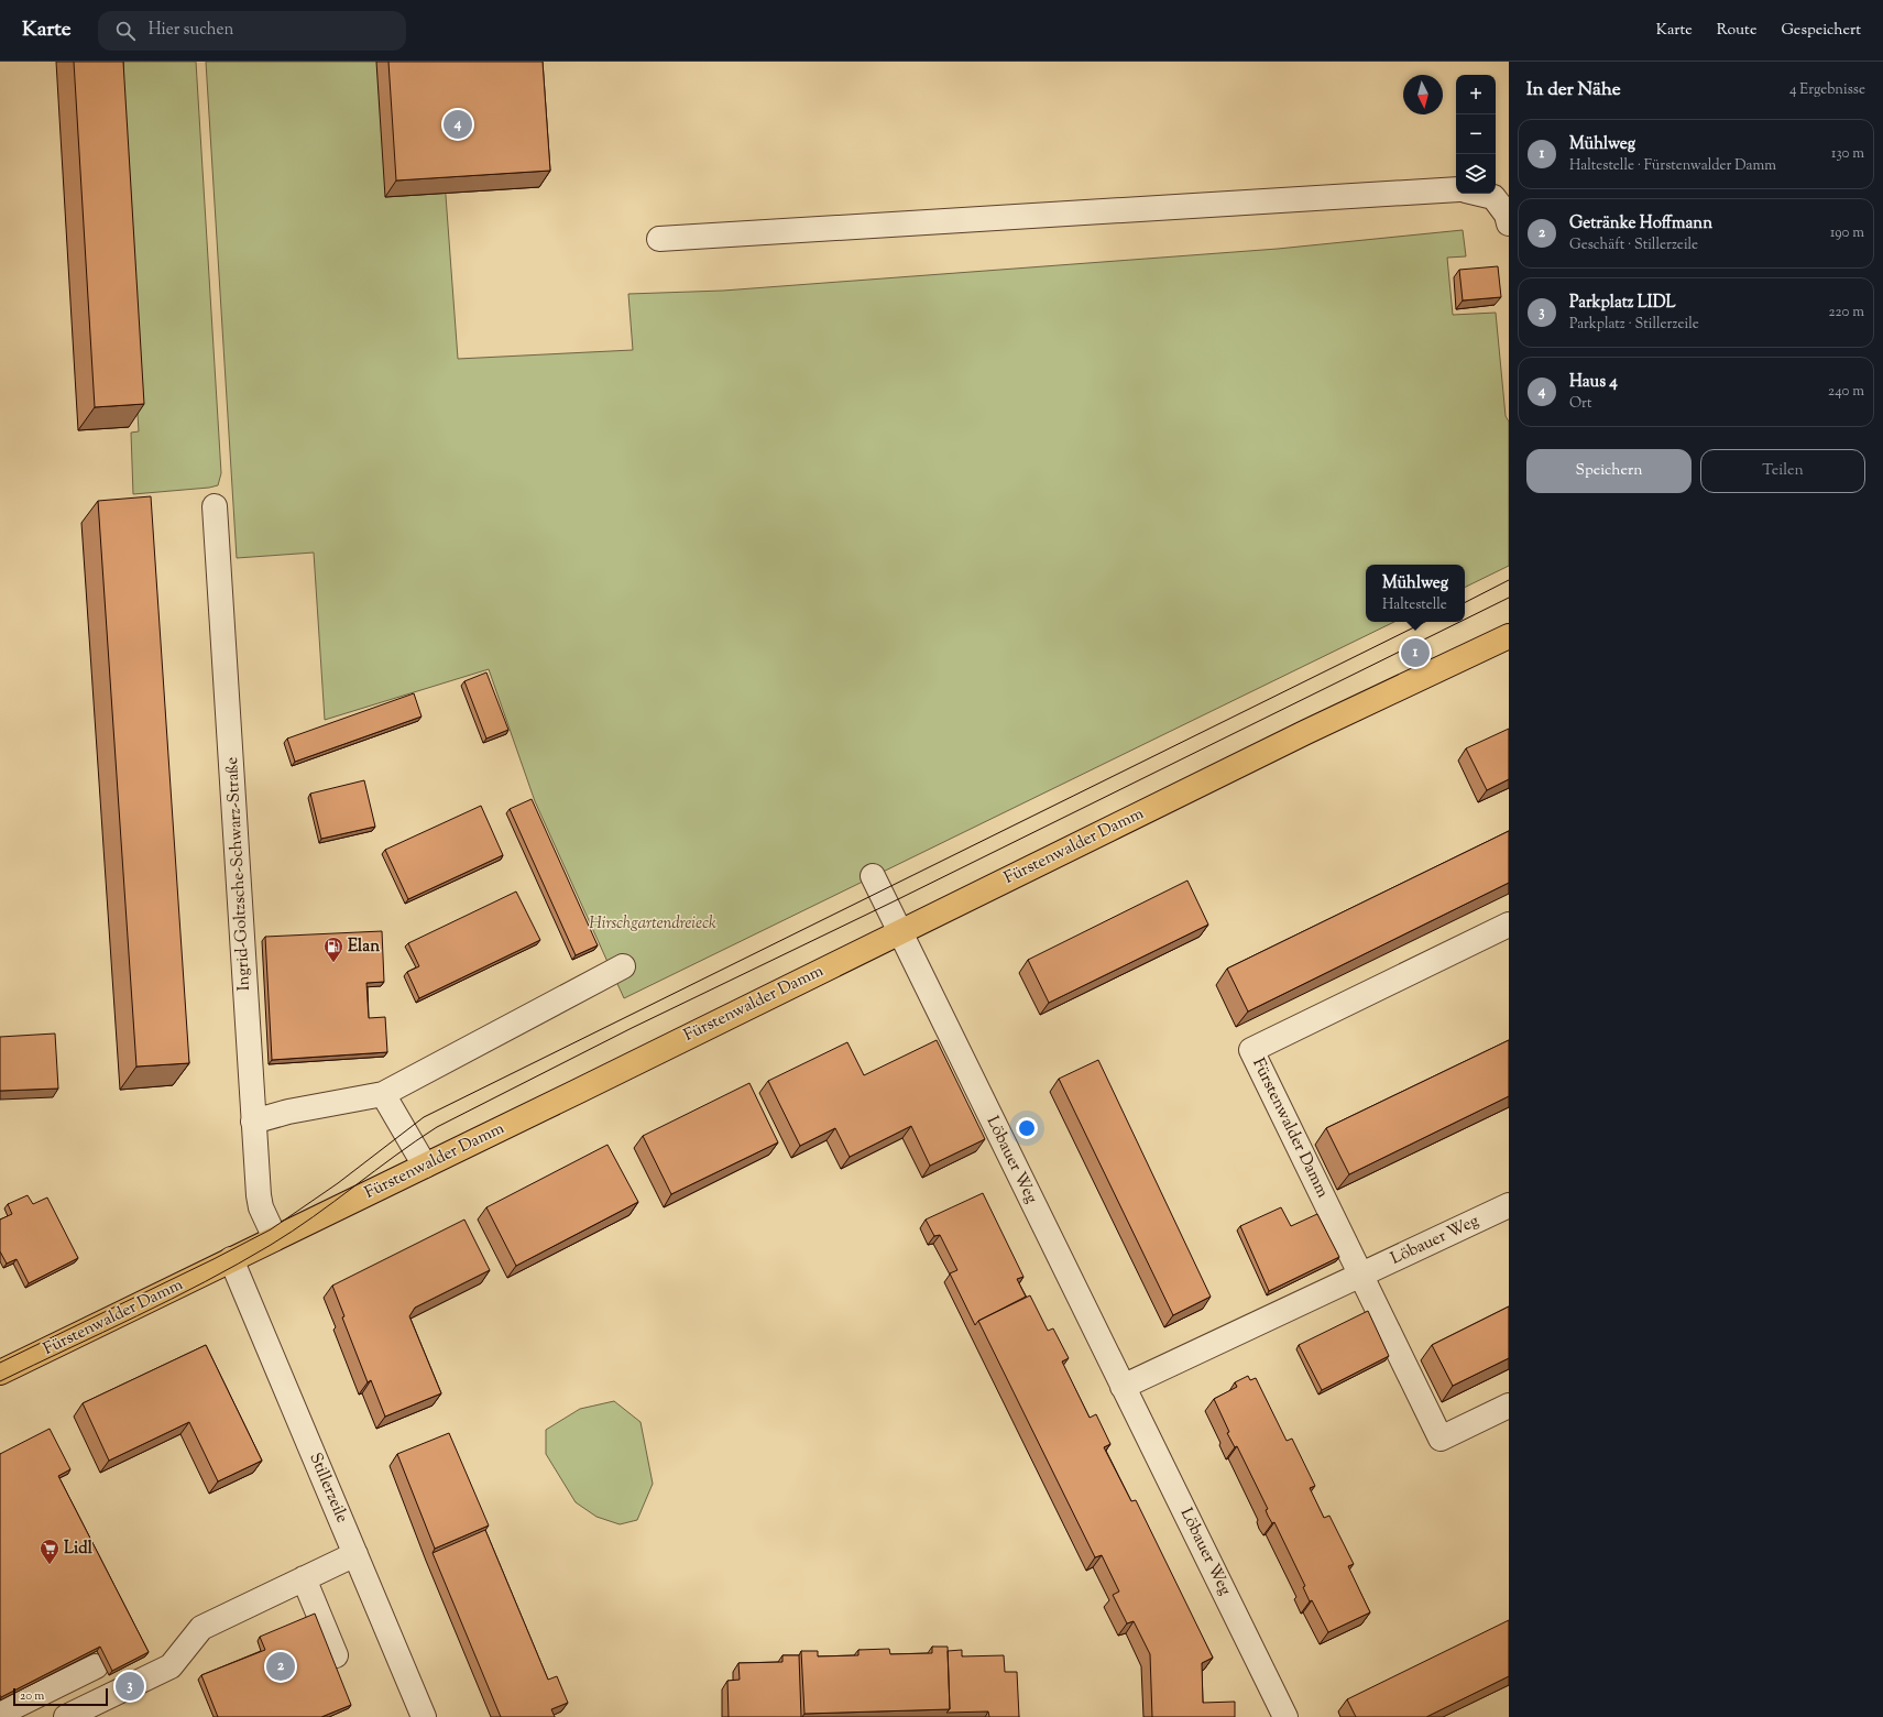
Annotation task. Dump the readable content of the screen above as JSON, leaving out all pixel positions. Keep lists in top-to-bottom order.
{
  "streets": {
    "main road": ["Fürstenwalder Damm"],
    "street": ["Ingrid-Goltzsche-Schwarz-Straße", "Löbauer Weg", "Stillerzeile"]
  },
  "crossings": [
    ["Fürstenwalder Damm", "Ingrid-Goltzsche-Schwarz-Straße"],
    ["Fürstenwalder Damm", "Löbauer Weg"],
    ["Fürstenwalder Damm", "Stillerzeile"]
  ],
  "parks": ["Hirschgartendreieck"],
  "places": {
    "fuel station": ["Elan"],
    "supermarket": ["Lidl"]
  },
  "scale_bar": "20 m",
  "north": "bottom",
  "page": {
    "header": "Karte",
    "search": "Hier suchen",
    "nav": ["Karte", "Route", "Gespeichert"],
    "heading": ["In der Nähe", "4 Ergebnisse"],
    "map_buttons": ["+", "−"],
    "pins": [
      "4",
      "1",
      "2",
      "3"
    ],
    "list": [
      {
        "mark": "1",
        "name": "Mühlweg",
        "note": "Haltestelle · Fürstenwalder Damm",
        "value": "130 m"
      },
      {
        "mark": "2",
        "name": "Getränke Hoffmann",
        "note": "Geschäft · Stillerzeile",
        "value": "190 m"
      },
      {
        "mark": "3",
        "name": "Parkplatz LIDL",
        "note": "Parkplatz · Stillerzeile",
        "value": "220 m"
      },
      {
        "mark": "4",
        "name": "Haus 4",
        "note": "Ort",
        "value": "240 m"
      }
    ],
    "buttons": ["Speichern", "Teilen"],
    "popup": ["Mühlweg", "Haltestelle"],
    "scale": "20 m"
  }
}
